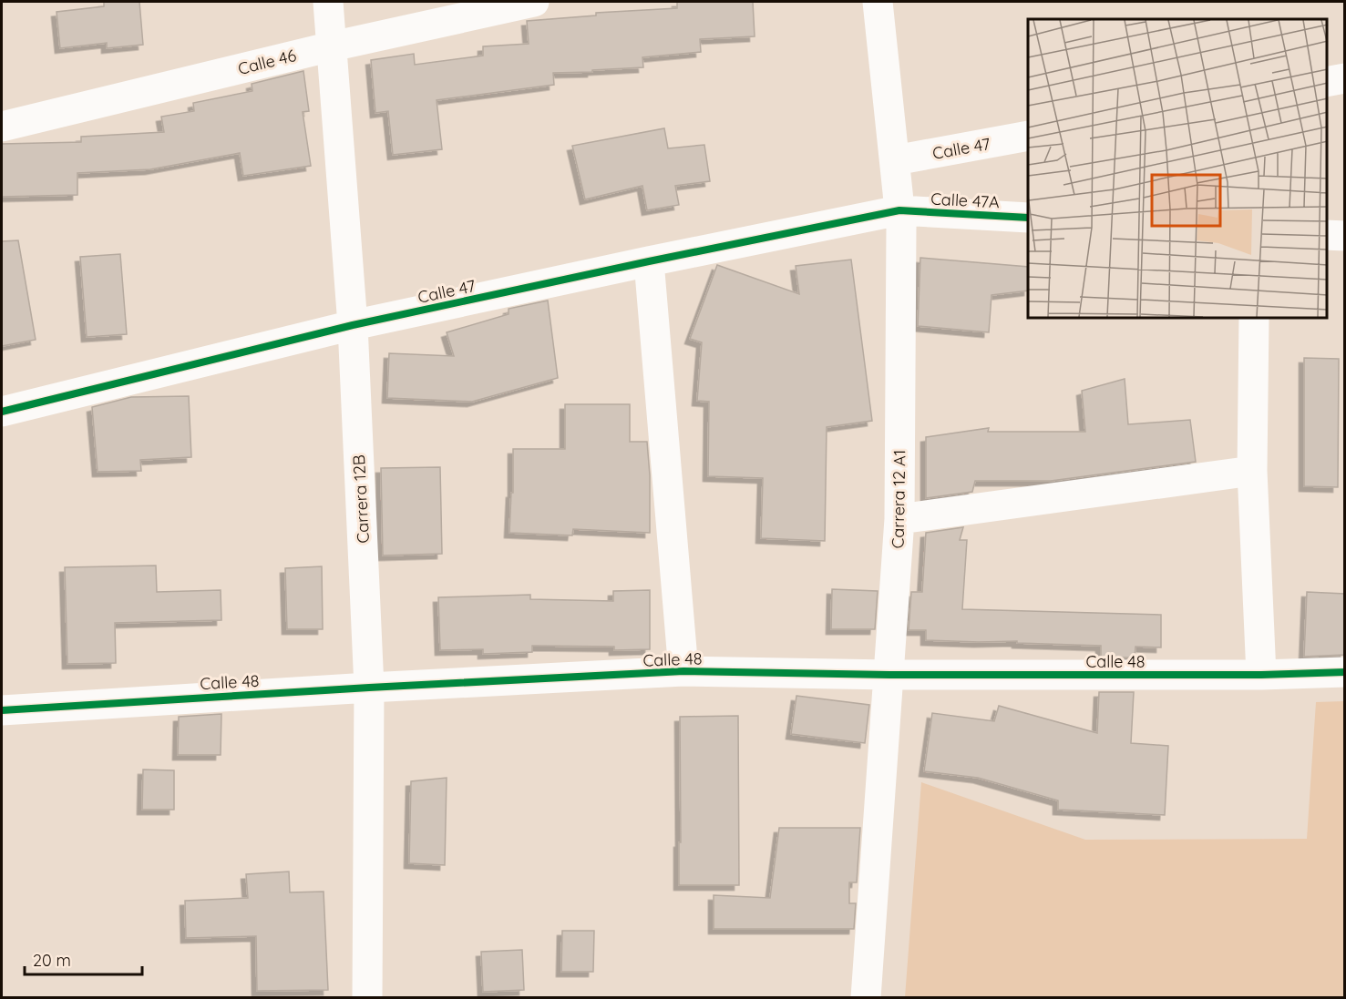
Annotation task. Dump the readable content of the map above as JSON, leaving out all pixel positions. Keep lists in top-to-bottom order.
{
  "streets": {
    "street": [
      "Calle 46",
      "Calle 47",
      "Calle 47A",
      "Carrera 12B",
      "Carrera 12 A1",
      "Calle 48"
    ]
  },
  "crossings": [
    ["Calle 46", "Carrera 12B"],
    ["Calle 47", "Calle 47A"],
    ["Calle 47", "Carrera 12B"],
    ["Calle 47", "Carrera 12 A1"],
    ["Calle 47A", "Carrera 12 A1"],
    ["Carrera 12B", "Calle 48"],
    ["Carrera 12 A1", "Calle 48"]
  ],
  "scale_bar": "20 m"
}
